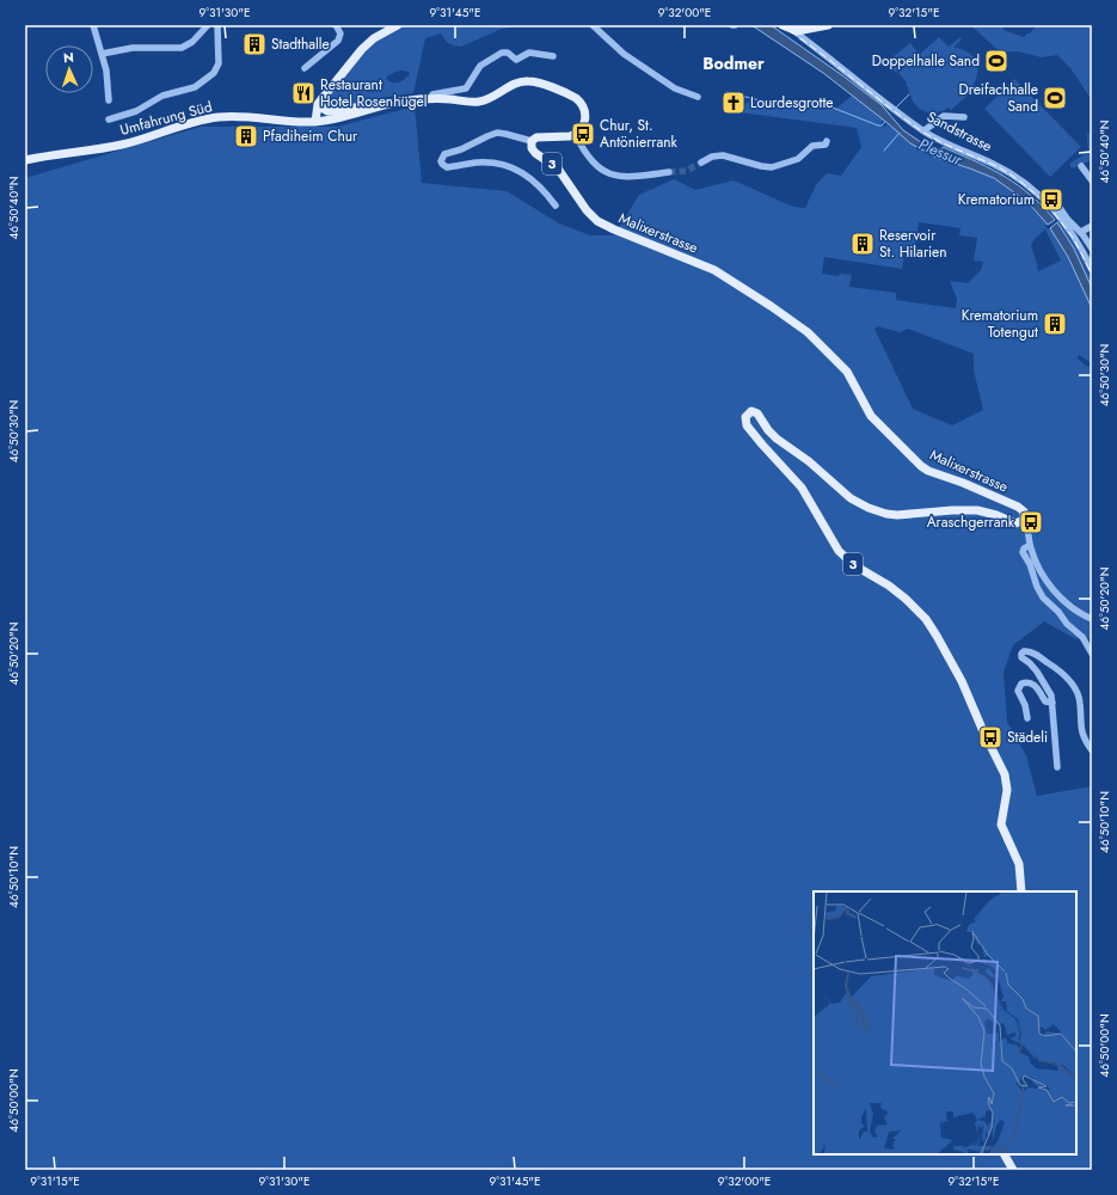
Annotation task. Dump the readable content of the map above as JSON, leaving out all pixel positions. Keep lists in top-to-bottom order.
{
  "streets": {
    "main road": ["Umfahrung Süd", "3", "Malixerstrasse"],
    "street": ["Sandstrasse"]
  },
  "crossings": [
    ["3", "Malixerstrasse"]
  ],
  "districts": ["Bodmer"],
  "water": ["Plessur"],
  "places": {
    "building": [
      "Stadthalle",
      "Pfadiheim Chur",
      "Reservoir St. Hilarien",
      "Krematorium Totengut"
    ],
    "sports": ["Doppelhalle Sand", "Dreifachhalle Sand"],
    "restaurant": ["Restaurant Hotel Rosenhügel"],
    "church": ["Lourdesgrotte"],
    "bus stop": [
      "Chur, St. Antönierrank",
      "Krematorium",
      "Araschgerrank",
      "Städeli"
    ]
  },
  "north": "top",
  "coordinates": [
    "9°31'30\"E",
    "9°31'45\"E",
    "9°32'00\"E",
    "9°32'15\"E",
    "46°50'40\"N",
    "46°50'30\"N",
    "46°50'20\"N",
    "46°50'10\"N",
    "46°50'00\"N",
    "9°31'15\"E"
  ]
}
